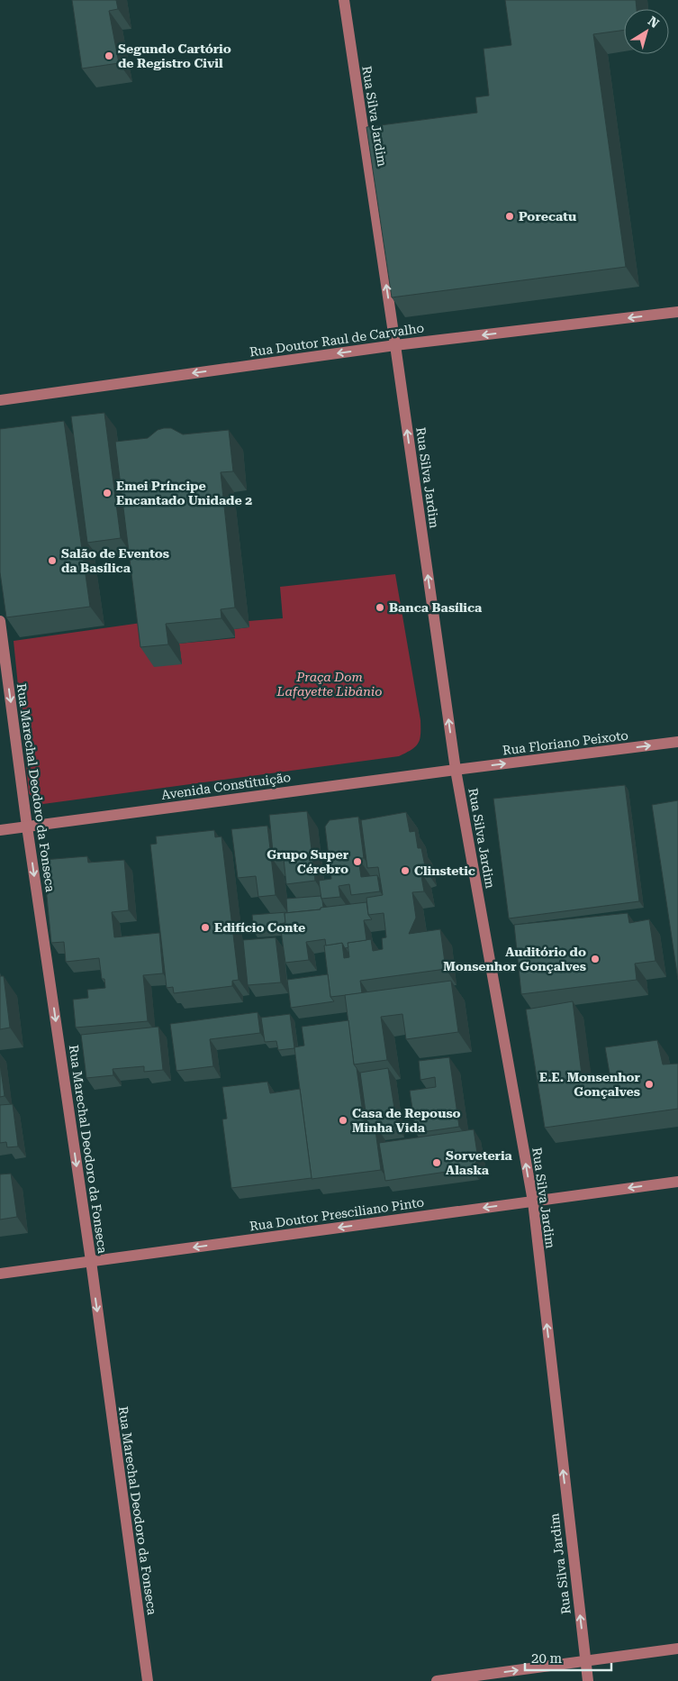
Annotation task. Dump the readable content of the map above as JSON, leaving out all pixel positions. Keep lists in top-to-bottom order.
{
  "streets": {
    "street": [
      "Rua Silva Jardim",
      "Rua Doutor Raul de Carvalho",
      "Rua Floriano Peixoto",
      "Avenida Constituição",
      "Rua Marechal Deodoro da Fonseca",
      "Rua Doutor Presciliano Pinto"
    ]
  },
  "crossings": [
    ["Rua Silva Jardim", "Rua Doutor Raul de Carvalho"],
    ["Rua Silva Jardim", "Rua Floriano Peixoto"],
    ["Rua Silva Jardim", "Avenida Constituição"],
    ["Rua Silva Jardim", "Rua Doutor Presciliano Pinto"],
    ["Rua Floriano Peixoto", "Avenida Constituição"],
    ["Avenida Constituição", "Rua Marechal Deodoro da Fonseca"],
    ["Rua Marechal Deodoro da Fonseca", "Rua Doutor Presciliano Pinto"]
  ],
  "one_way": [
    "Rua Silva Jardim",
    "Rua Doutor Raul de Carvalho",
    "Rua Floriano Peixoto",
    "Rua Marechal Deodoro da Fonseca",
    "Rua Doutor Presciliano Pinto"
  ],
  "parks": ["Praça Dom Lafayette Libânio"],
  "places": [
    "Segundo Cartório de Registro Civil",
    "Porecatu",
    "Emei Príncipe Encantado Unidade 2",
    "Salão de Eventos da Basílica",
    "Banca Basílica",
    "Grupo Super Cérebro",
    "Clinstetic",
    "Edifício Conte",
    "Auditório do Monsenhor Gonçalves",
    "E.E. Monsenhor Gonçalves",
    "Casa de Repouso Minha Vida",
    "Sorveteria Alaska"
  ],
  "scale_bar": "20 m",
  "north": "top right"
}
